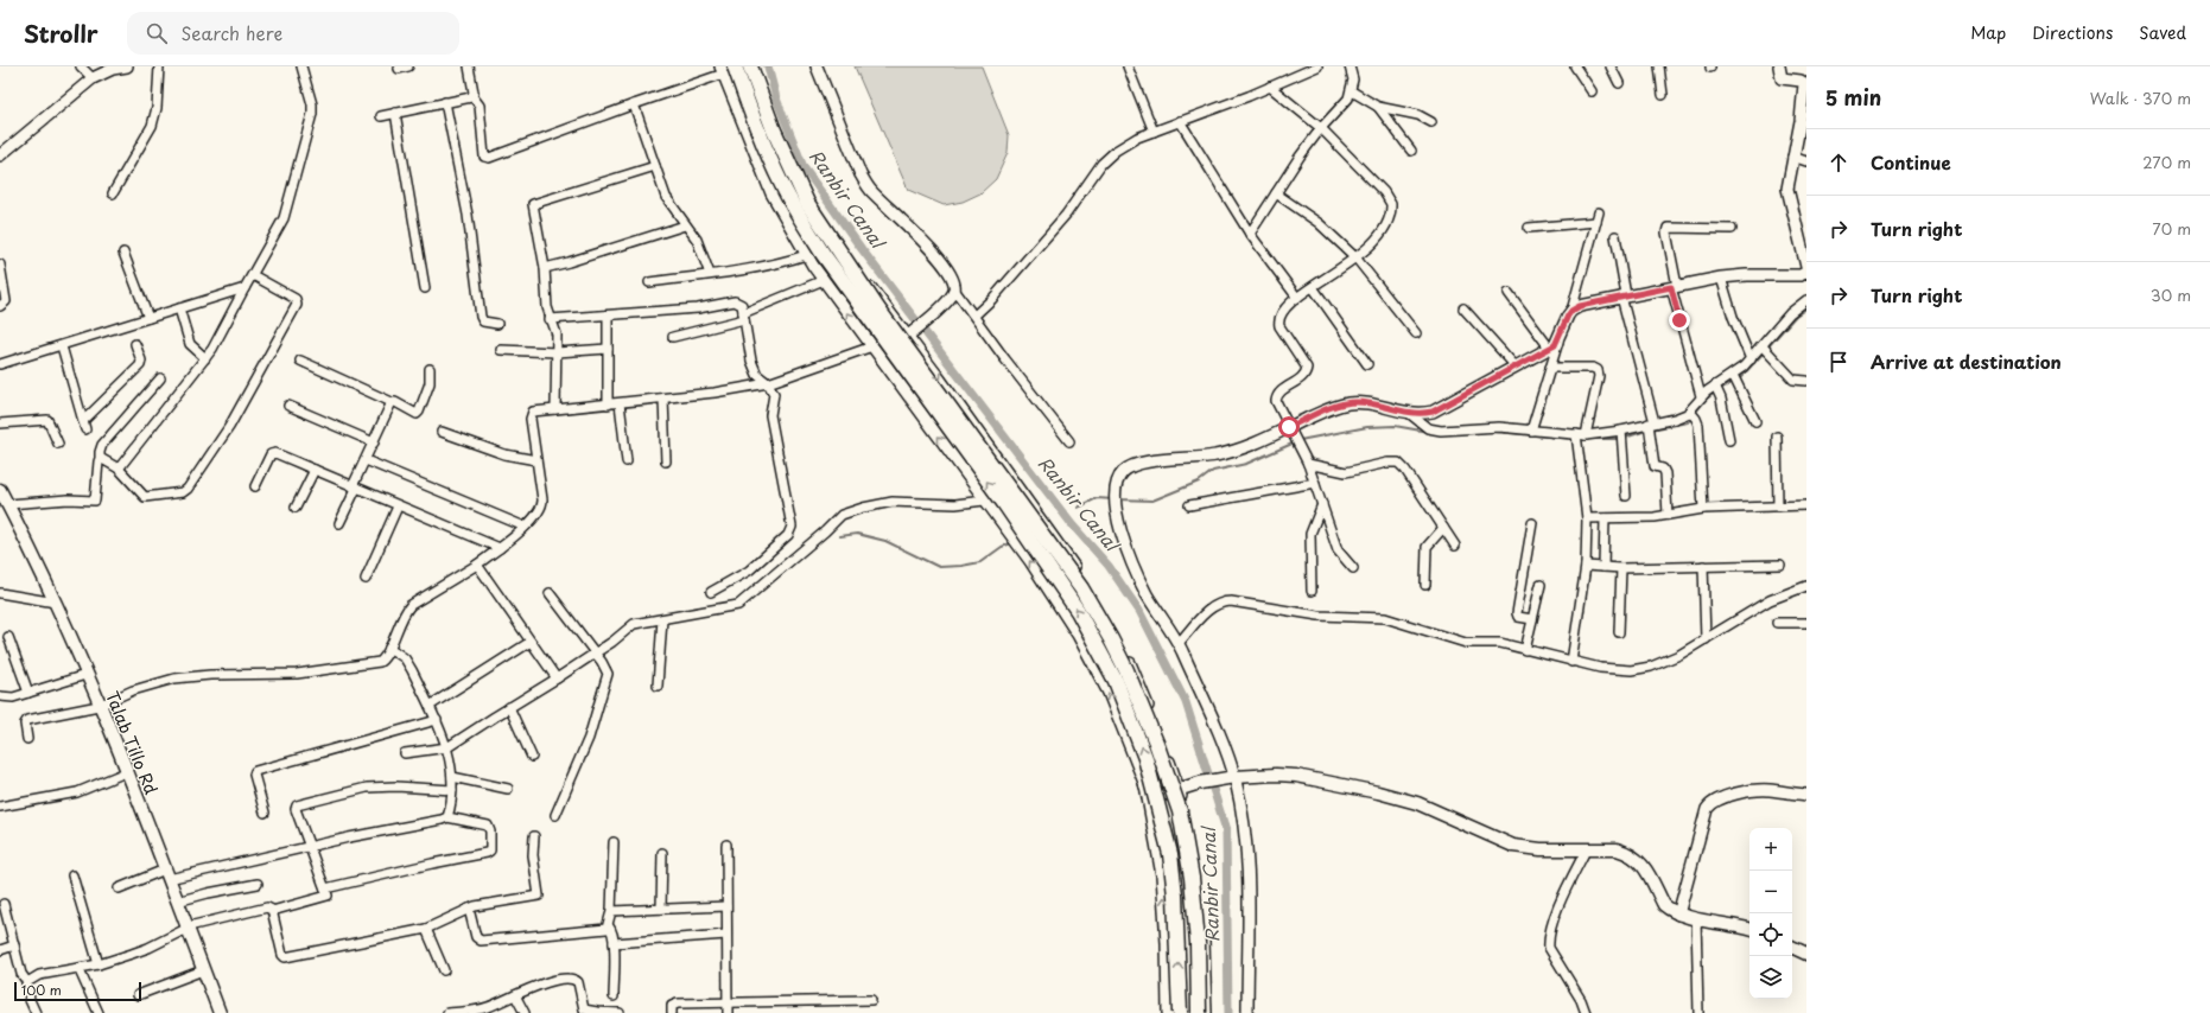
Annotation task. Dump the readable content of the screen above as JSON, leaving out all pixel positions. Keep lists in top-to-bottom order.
{
  "streets": {
    "main road": ["Talab Tillo Rd"]
  },
  "water": ["Ranbir Canal"],
  "scale_bar": "100 m",
  "page": {
    "header": "Strollr",
    "search": "Search here",
    "nav": ["Map", "Directions", "Saved"],
    "heading": ["5 min", "Walk · 370 m"],
    "list": [
      ["Continue", "270 m"],
      ["Turn right", "70 m"],
      ["Turn right", "30 m"],
      "Arrive at destination"
    ],
    "map_buttons": ["+", "−"],
    "scale": "100 m"
  }
}
